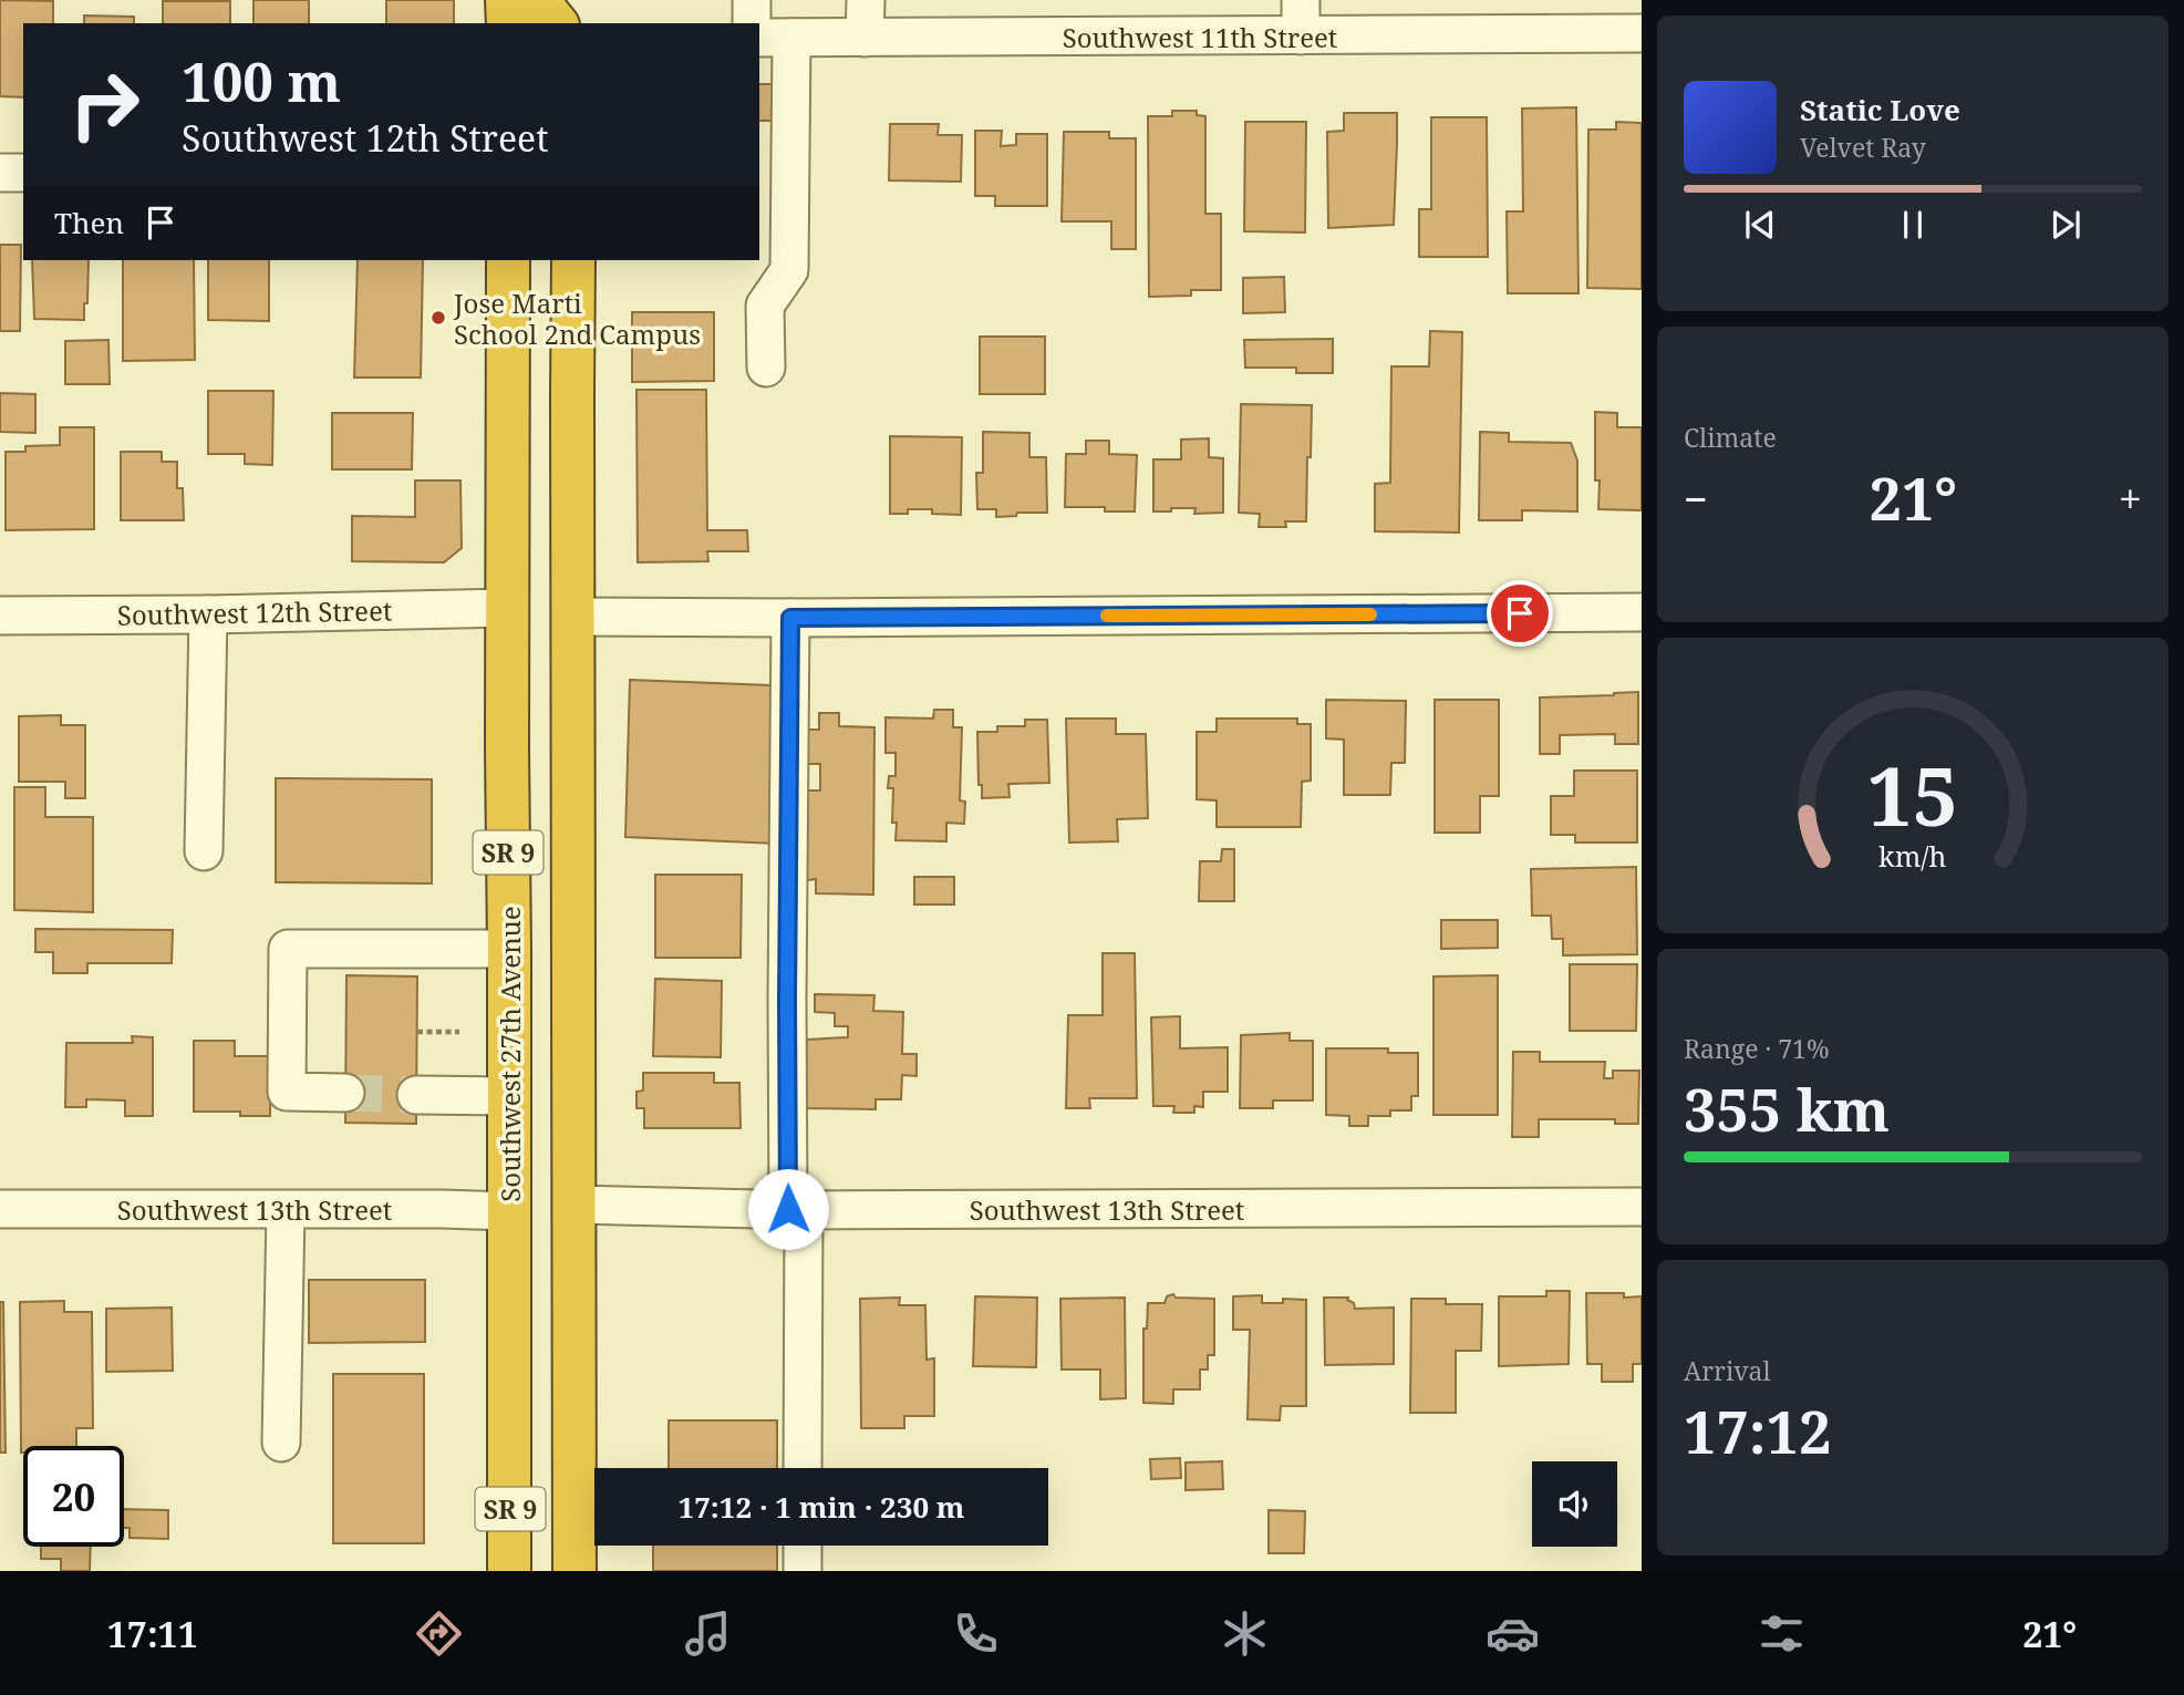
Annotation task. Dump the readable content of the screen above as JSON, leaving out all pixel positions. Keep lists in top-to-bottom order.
{
  "streets": {
    "highway": ["SR 9", "Southwest 27th Avenue"],
    "street": ["Southwest 11th Street", "Southwest 12th Street", "Southwest 13th Street"]
  },
  "crossings": [
    ["Southwest 12th Street", "Southwest 27th Avenue"],
    ["SR 9", "Southwest 13th Street"],
    ["Southwest 27th Avenue", "Southwest 13th Street"]
  ],
  "places": ["Jose Marti School 2nd Campus"],
  "page": {
    "turn": ["100 m", "Southwest 12th Street"],
    "song": ["Static Love", "Velvet Ray"],
    "then": "Then",
    "tile": [
      "Climate",
      ["Range · 71%", "355 km"],
      ["Arrival", "17:12"]
    ],
    "heat": ["−", "21°", "+"],
    "limit": "20",
    "trip": "17:12 · 1 min · 230 m",
    "tabs": ["17:11", "21°"],
    "gauge": ["15", "km/h"]
  }
}
